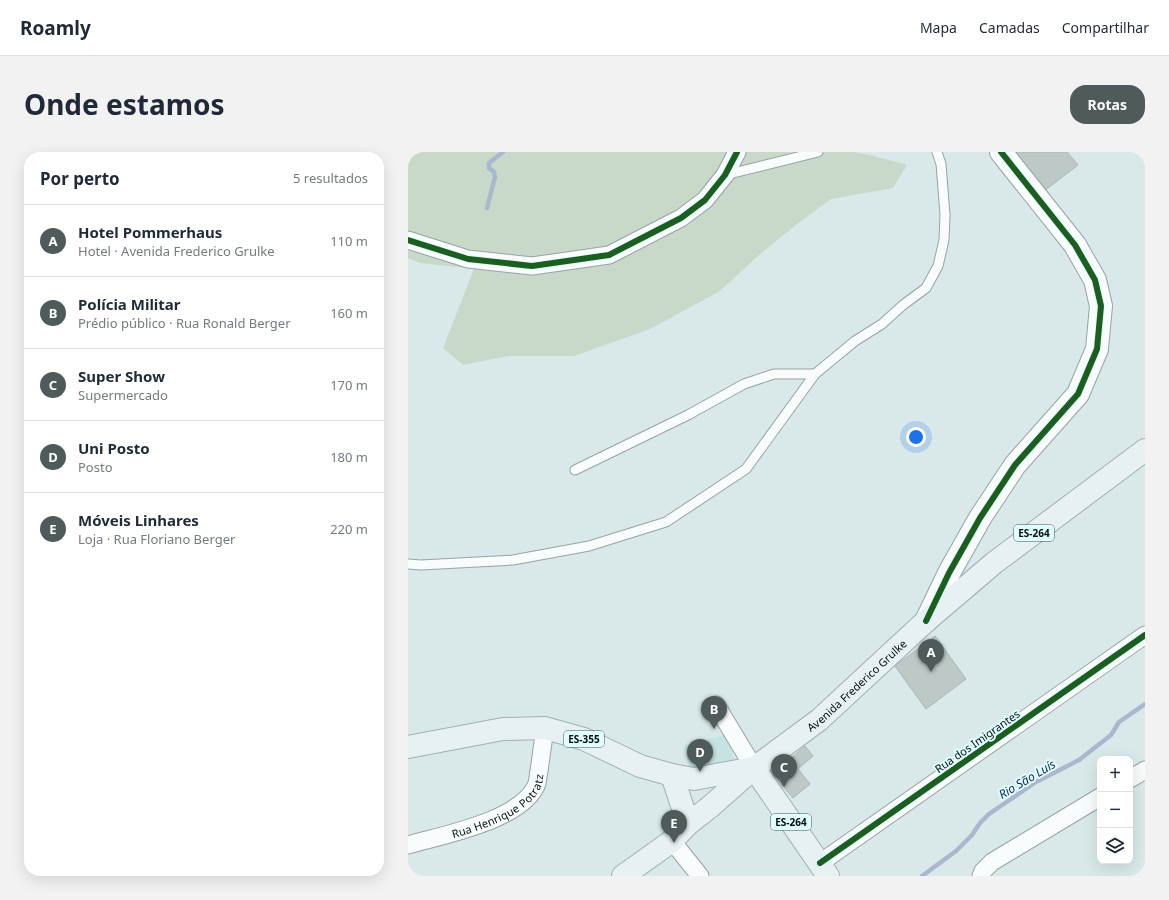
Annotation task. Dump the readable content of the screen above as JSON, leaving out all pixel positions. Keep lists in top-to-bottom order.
{
  "streets": {
    "main road": ["ES-264", "Avenida Frederico Grulke", "ES-355"],
    "street": ["Rua dos Imigrantes", "Rua Henrique Potratz"]
  },
  "crossings": [
    ["ES-264", "Avenida Frederico Grulke"],
    ["ES-264", "ES-355"],
    ["ES-264", "Rua dos Imigrantes"],
    ["Avenida Frederico Grulke", "ES-355"],
    ["ES-355", "Rua Henrique Potratz"]
  ],
  "water": ["Rio São Luís"],
  "page": {
    "header": "Roamly",
    "nav": ["Mapa", "Camadas", "Compartilhar"],
    "title": "Onde estamos",
    "buttons": "Rotas",
    "heading": ["Por perto", "5 resultados"],
    "list": [
      {
        "mark": "A",
        "name": "Hotel Pommerhaus",
        "note": "Hotel · Avenida Frederico Grulke",
        "value": "110 m"
      },
      {
        "mark": "B",
        "name": "Polícia Militar",
        "note": "Prédio público · Rua Ronald Berger",
        "value": "160 m"
      },
      {
        "mark": "C",
        "name": "Super Show",
        "note": "Supermercado",
        "value": "170 m"
      },
      {
        "mark": "D",
        "name": "Uni Posto",
        "note": "Posto",
        "value": "180 m"
      },
      {
        "mark": "E",
        "name": "Móveis Linhares",
        "note": "Loja · Rua Floriano Berger",
        "value": "220 m"
      }
    ],
    "pins": [
      "A",
      "B",
      "D",
      "C",
      "E"
    ],
    "map_buttons": ["+", "−"]
  }
}
